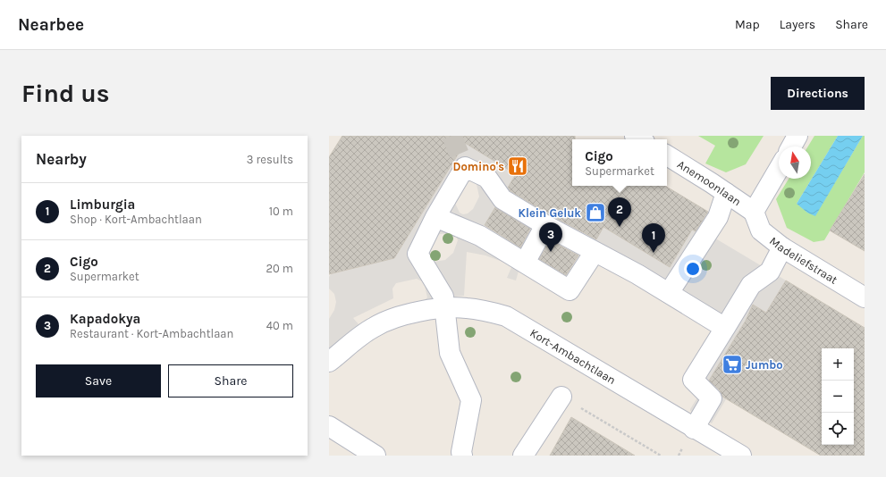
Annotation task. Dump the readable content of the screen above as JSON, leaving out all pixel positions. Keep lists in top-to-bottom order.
{
  "streets": {
    "street": ["Anemoonlaan", "Madeliefstraat", "Kort-Ambachtlaan"]
  },
  "crossings": [
    ["Anemoonlaan", "Madeliefstraat"]
  ],
  "places": {
    "restaurant": ["Domino's"],
    "shop": ["Klein Geluk"],
    "supermarket": ["Jumbo"]
  },
  "north": "top",
  "page": {
    "header": "Nearbee",
    "nav": ["Map", "Layers", "Share"],
    "buttons": [
      "Directions",
      ["Save", "Share"]
    ],
    "title": "Find us",
    "heading": ["Nearby", "3 results"],
    "popup": ["Cigo", "Supermarket"],
    "list": [
      {
        "mark": "1",
        "name": "Limburgia",
        "note": "Shop · Kort-Ambachtlaan",
        "value": "10 m"
      },
      {
        "mark": "2",
        "name": "Cigo",
        "note": "Supermarket",
        "value": "20 m"
      },
      {
        "mark": "3",
        "name": "Kapadokya",
        "note": "Restaurant · Kort-Ambachtlaan",
        "value": "40 m"
      }
    ],
    "pins": ["2", "3", "1"],
    "map_buttons": ["+", "−"]
  }
}
